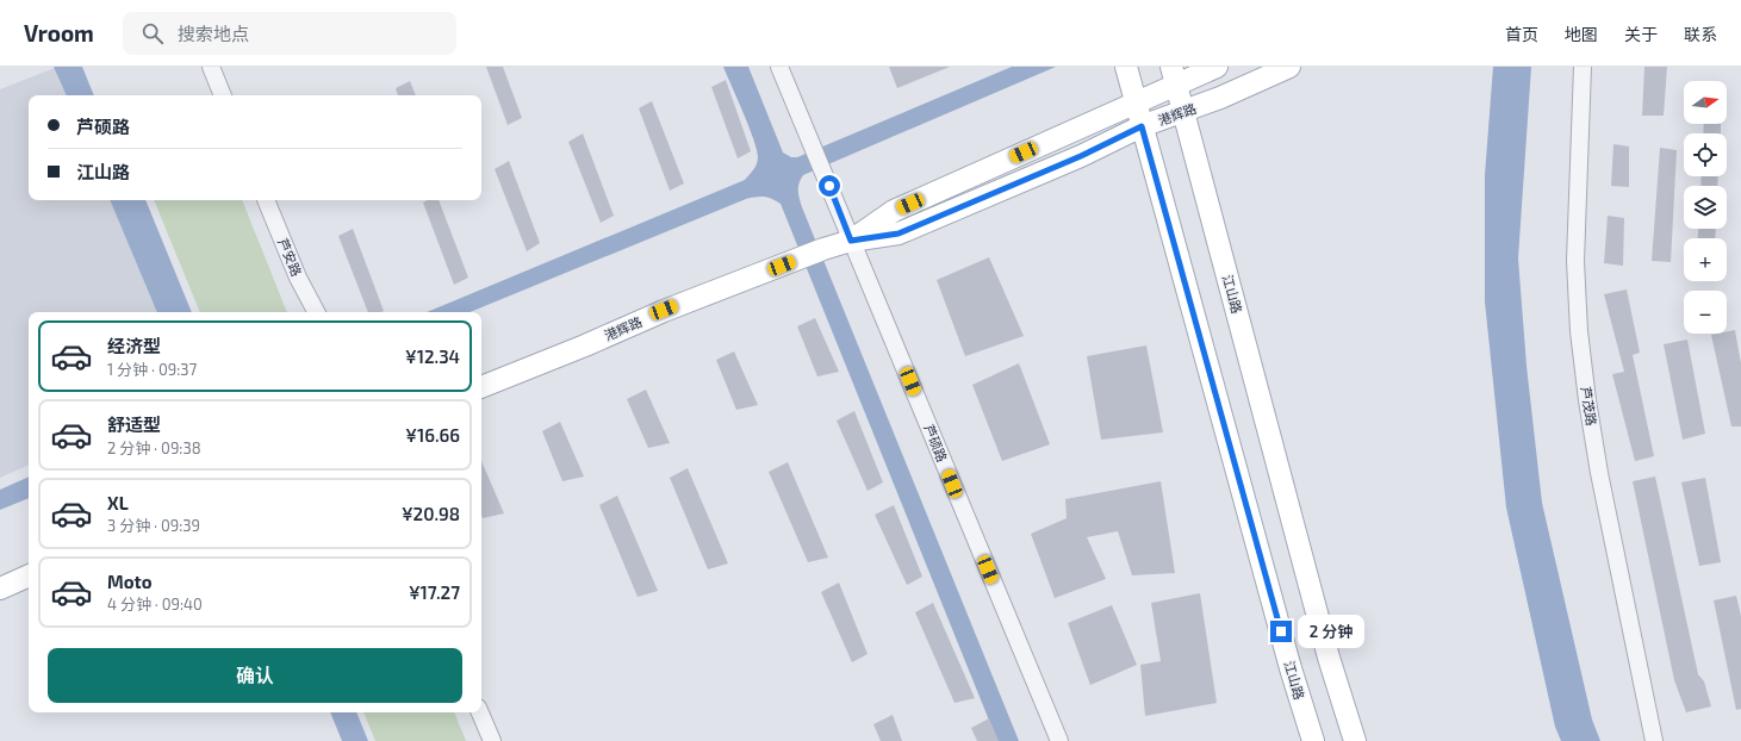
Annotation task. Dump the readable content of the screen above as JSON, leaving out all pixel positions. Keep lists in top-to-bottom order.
{
  "streets": {
    "main road": ["港辉路", "江山路"],
    "street": ["芦安路", "芦茂路", "芦硕路"]
  },
  "crossings": [
    ["港辉路", "江山路"],
    ["港辉路", "芦硕路"]
  ],
  "north": "right",
  "page": {
    "header": "Vroom",
    "search": "搜索地点",
    "nav": [
      "首页",
      "地图",
      "关于",
      "联系"
    ],
    "map_buttons": ["+", "−"],
    "banner": ["芦硕路", "江山路"],
    "list": [
      {
        "name": "经济型",
        "note": "1 分钟 · 09:37",
        "value": "¥12.34"
      },
      {
        "name": "舒适型",
        "note": "2 分钟 · 09:38",
        "value": "¥16.66"
      },
      {
        "name": "XL",
        "note": "3 分钟 · 09:39",
        "value": "¥20.98"
      },
      {
        "name": "Moto",
        "note": "4 分钟 · 09:40",
        "value": "¥17.27"
      }
    ],
    "bubble": "2 分钟",
    "buttons": "确认"
  }
}
